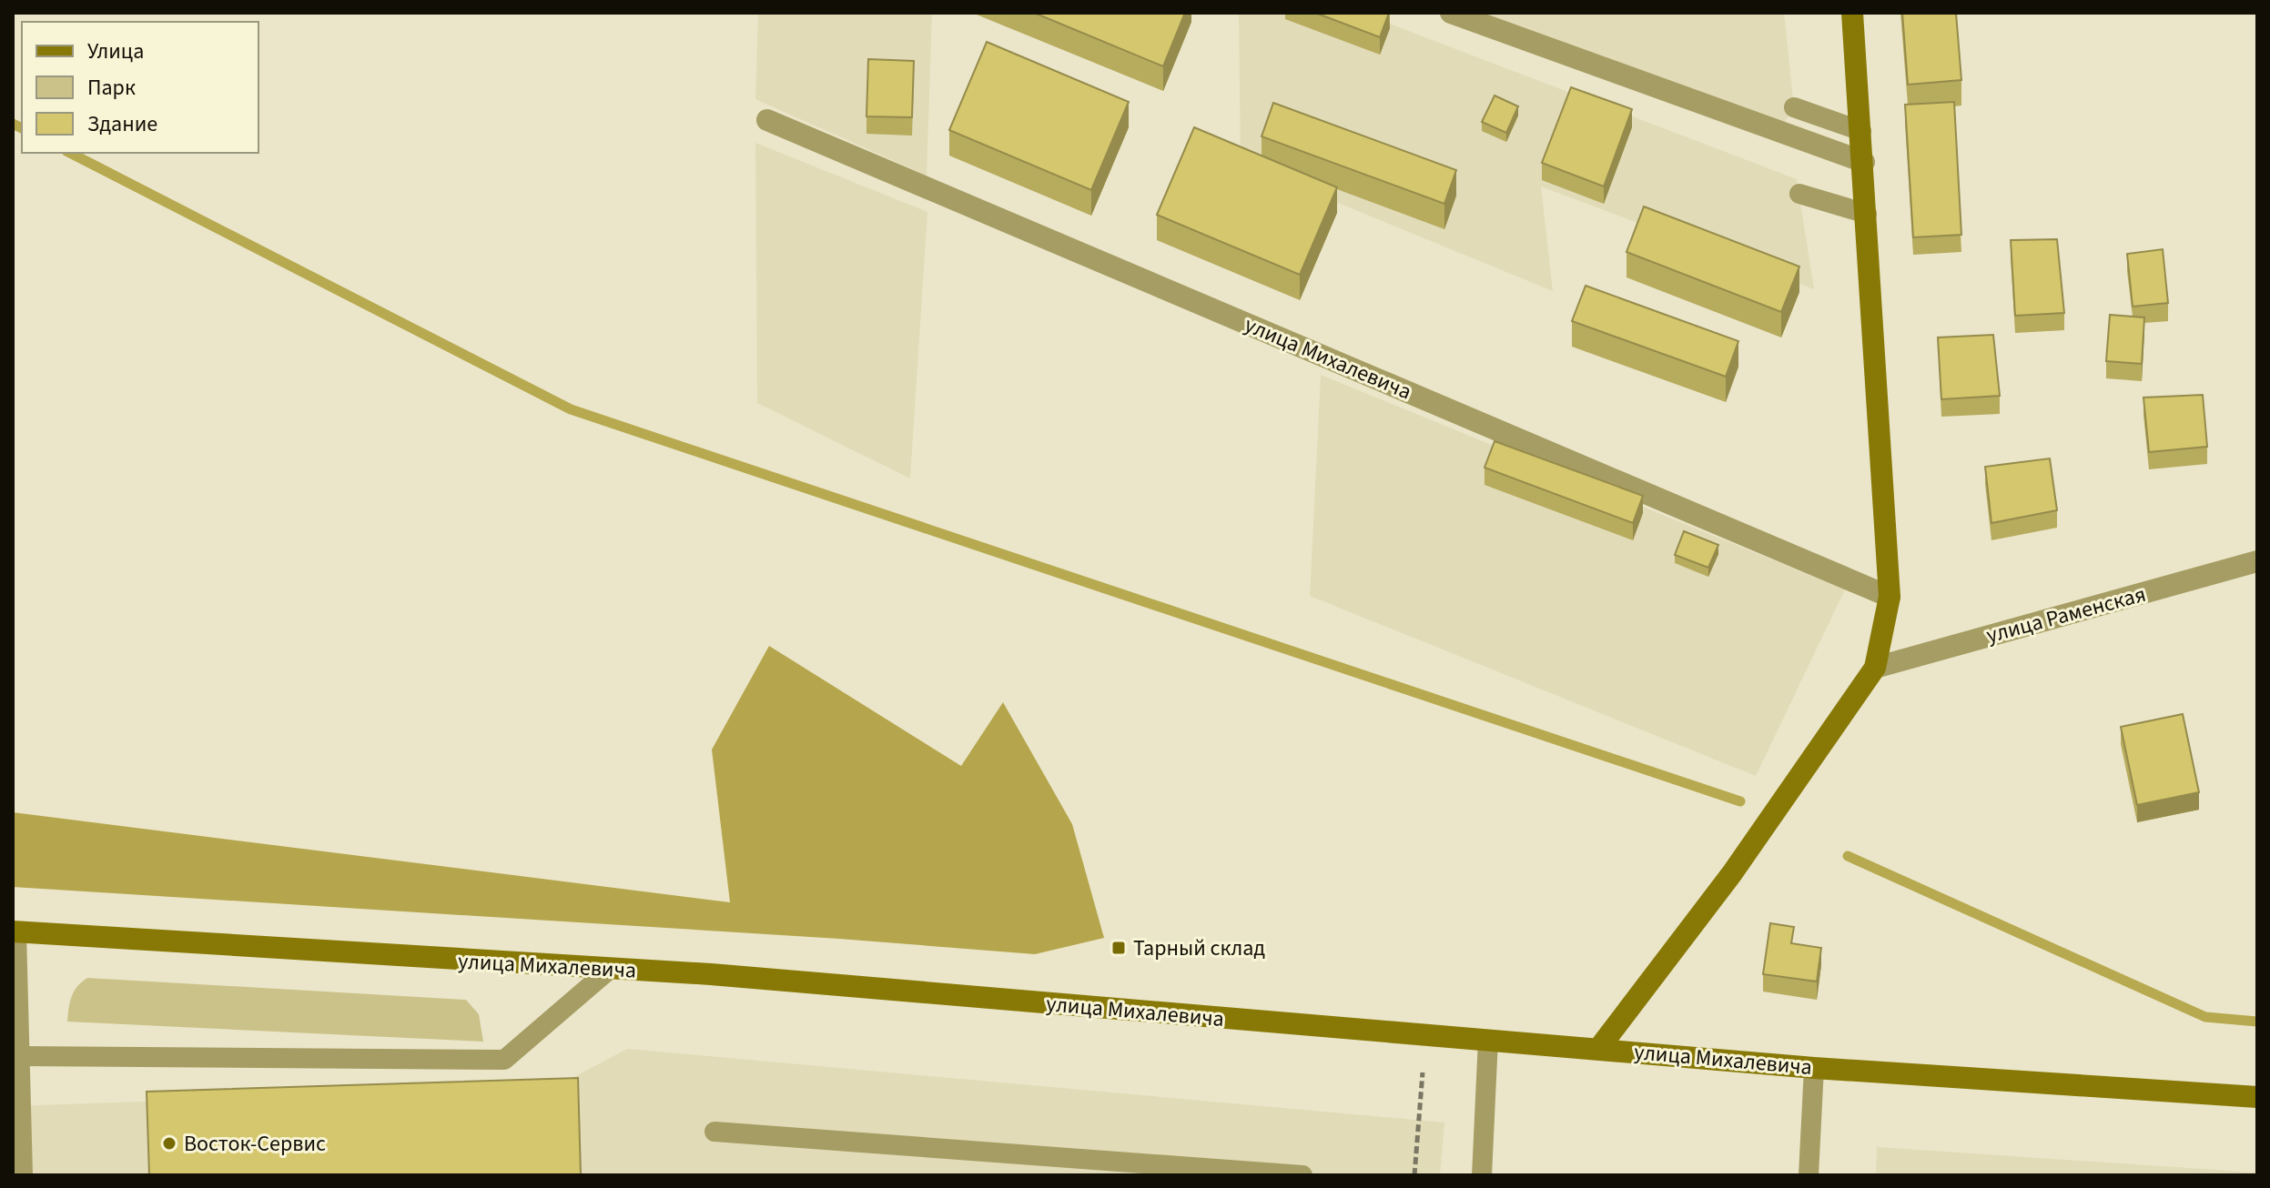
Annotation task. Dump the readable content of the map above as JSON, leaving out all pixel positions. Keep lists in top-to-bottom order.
{
  "streets": {
    "street": ["улица Михалевича", "улица Раменская"]
  },
  "places": {
    "transit": ["Тарный склад"],
    "other": ["Восток-Сервис"]
  },
  "legend": ["Улица", "Парк", "Здание"]
}
